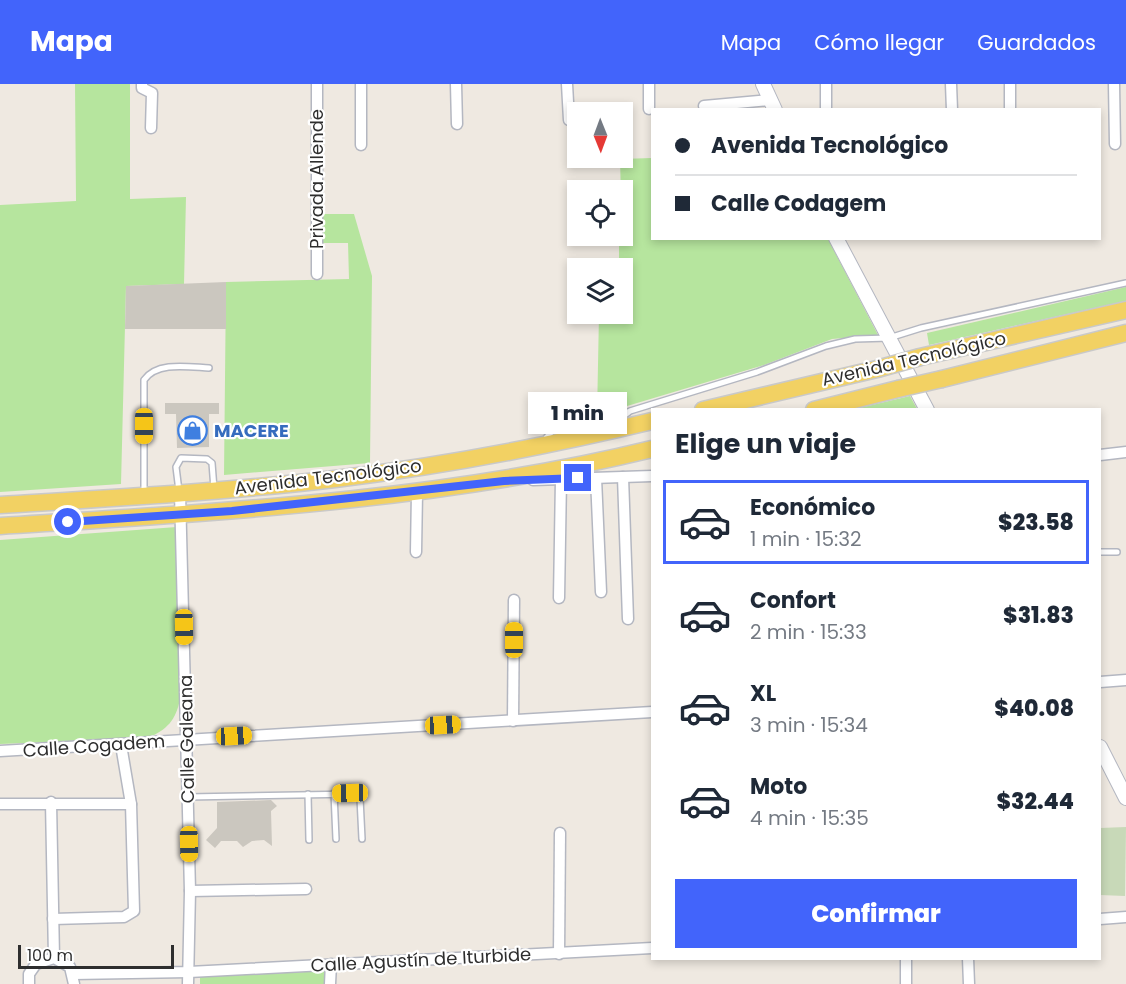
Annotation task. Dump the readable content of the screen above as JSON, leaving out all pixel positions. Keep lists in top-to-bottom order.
{
  "streets": {
    "main road": ["Avenida Tecnológico"],
    "street": [
      "Privada Allende",
      "Calle Galeana",
      "Calle Cogadem",
      "Calle Agustín de Iturbide"
    ]
  },
  "crossings": [
    ["Avenida Tecnológico", "Calle Galeana"],
    ["Calle Galeana", "Calle Cogadem"],
    ["Calle Galeana", "Calle Agustín de Iturbide"]
  ],
  "places": {
    "shop": ["MACERE"]
  },
  "scale_bar": "100 m",
  "north": "bottom",
  "page": {
    "header": "Mapa",
    "nav": ["Mapa", "Cómo llegar", "Guardados"],
    "banner": ["Avenida Tecnológico", "Calle Codagem"],
    "bubble": "1 min",
    "heading": "Elige un viaje",
    "list": [
      {
        "name": "Económico",
        "note": "1 min · 15:32",
        "value": "$23.58"
      },
      {
        "name": "Confort",
        "note": "2 min · 15:33",
        "value": "$31.83"
      },
      {
        "name": "XL",
        "note": "3 min · 15:34",
        "value": "$40.08"
      },
      {
        "name": "Moto",
        "note": "4 min · 15:35",
        "value": "$32.44"
      }
    ],
    "buttons": "Confirmar",
    "scale": "100 m"
  }
}
